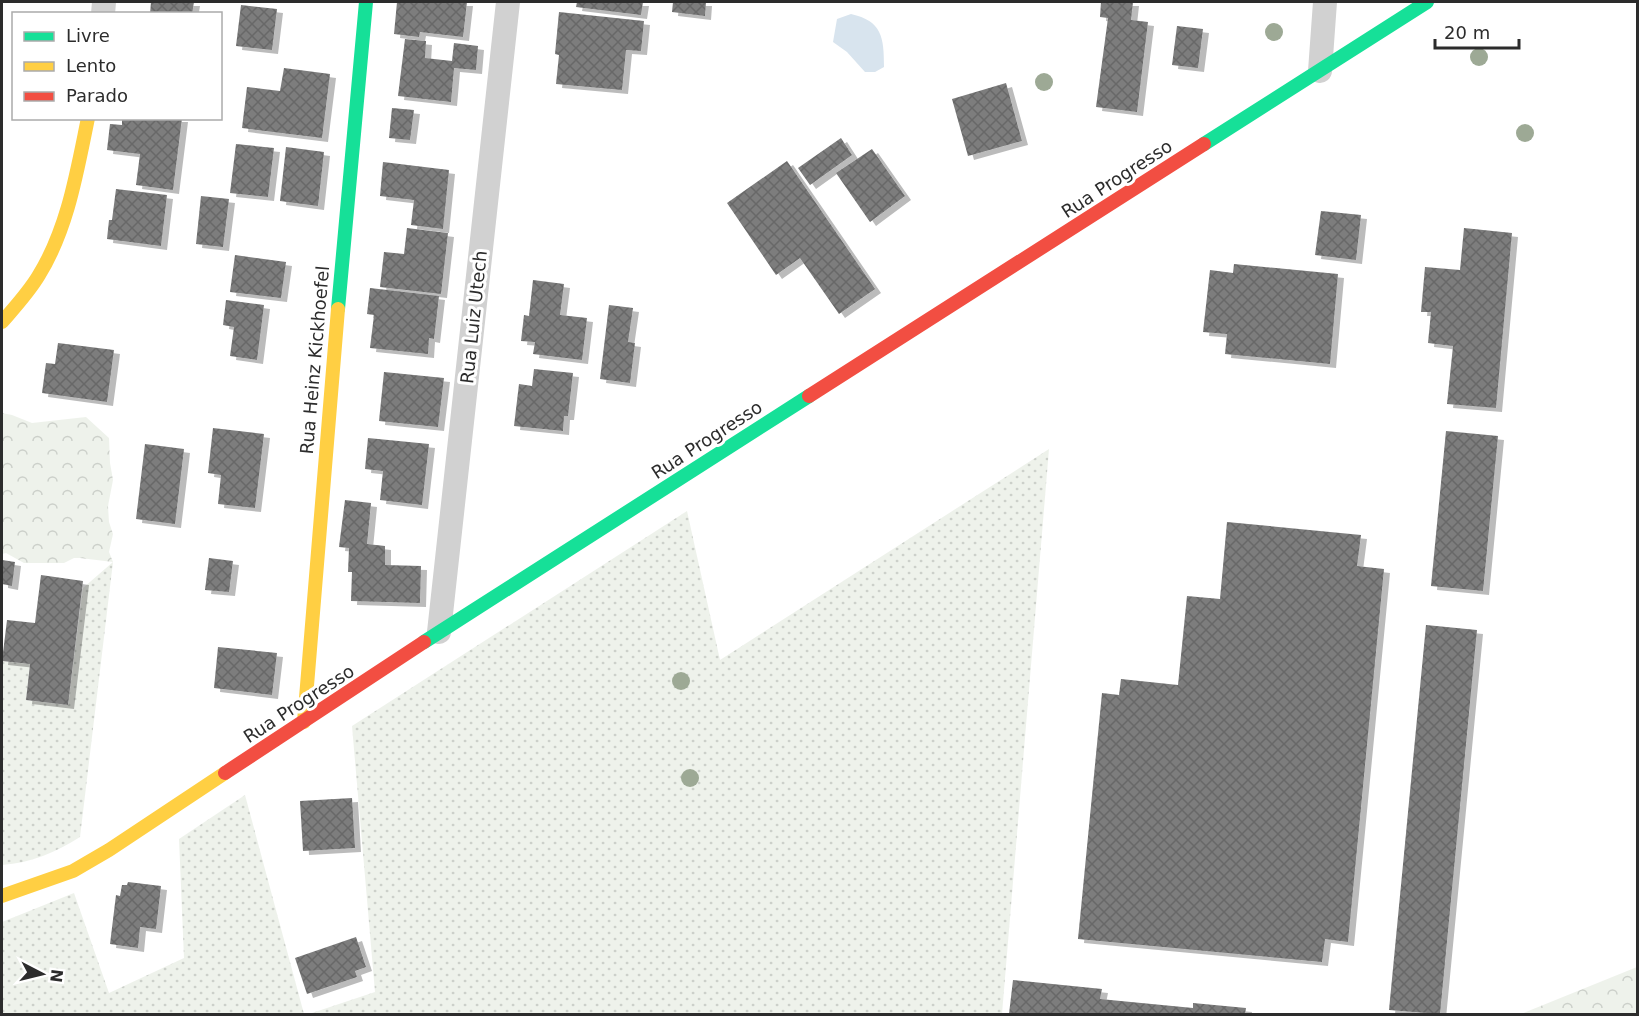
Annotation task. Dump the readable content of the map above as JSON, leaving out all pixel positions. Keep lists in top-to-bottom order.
{
  "streets": {
    "street": ["Rua Progresso", "Rua Luiz Utech", "Rua Heinz Kickhoefel"]
  },
  "crossings": [
    ["Rua Progresso", "Rua Luiz Utech"],
    ["Rua Progresso", "Rua Heinz Kickhoefel"]
  ],
  "legend": ["Livre", "Lento", "Parado"],
  "scale_bar": "20 m",
  "north": "right"
}
